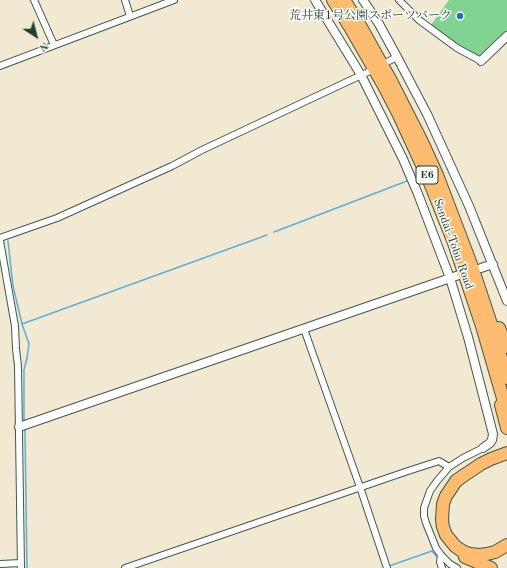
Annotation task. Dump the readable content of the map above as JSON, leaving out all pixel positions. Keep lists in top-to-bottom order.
{
  "streets": {
    "highway": ["E6", "Sendai-Tobu Road"]
  },
  "places": ["荒井東1号公園スポーツパーク"],
  "north": "bottom right"
}
